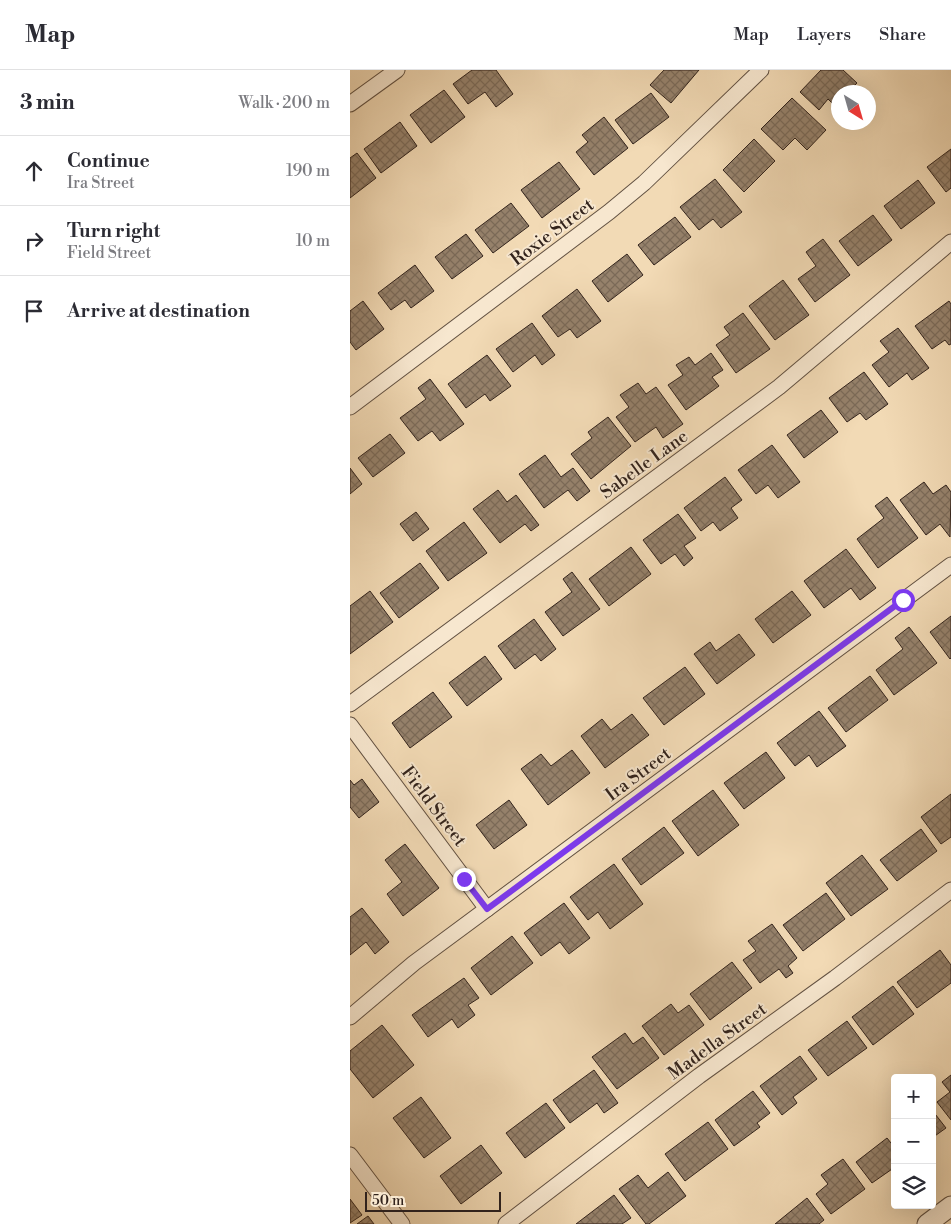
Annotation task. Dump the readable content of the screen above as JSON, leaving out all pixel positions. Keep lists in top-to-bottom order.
{
  "streets": {
    "street": [
      "Roxie Street",
      "Sabelle Lane",
      "Ira Street",
      "Field Street",
      "Madella Street"
    ]
  },
  "crossings": [
    ["Ira Street", "Field Street"]
  ],
  "scale_bar": "50 m",
  "north": "bottom right",
  "page": {
    "header": "Map",
    "nav": ["Map", "Layers", "Share"],
    "heading": ["3 min", "Walk · 200 m"],
    "list": [
      ["Continue", "Ira Street", "190 m"],
      ["Turn right", "Field Street", "10 m"],
      "Arrive at destination"
    ],
    "map_buttons": ["+", "−"],
    "scale": "50 m"
  }
}
